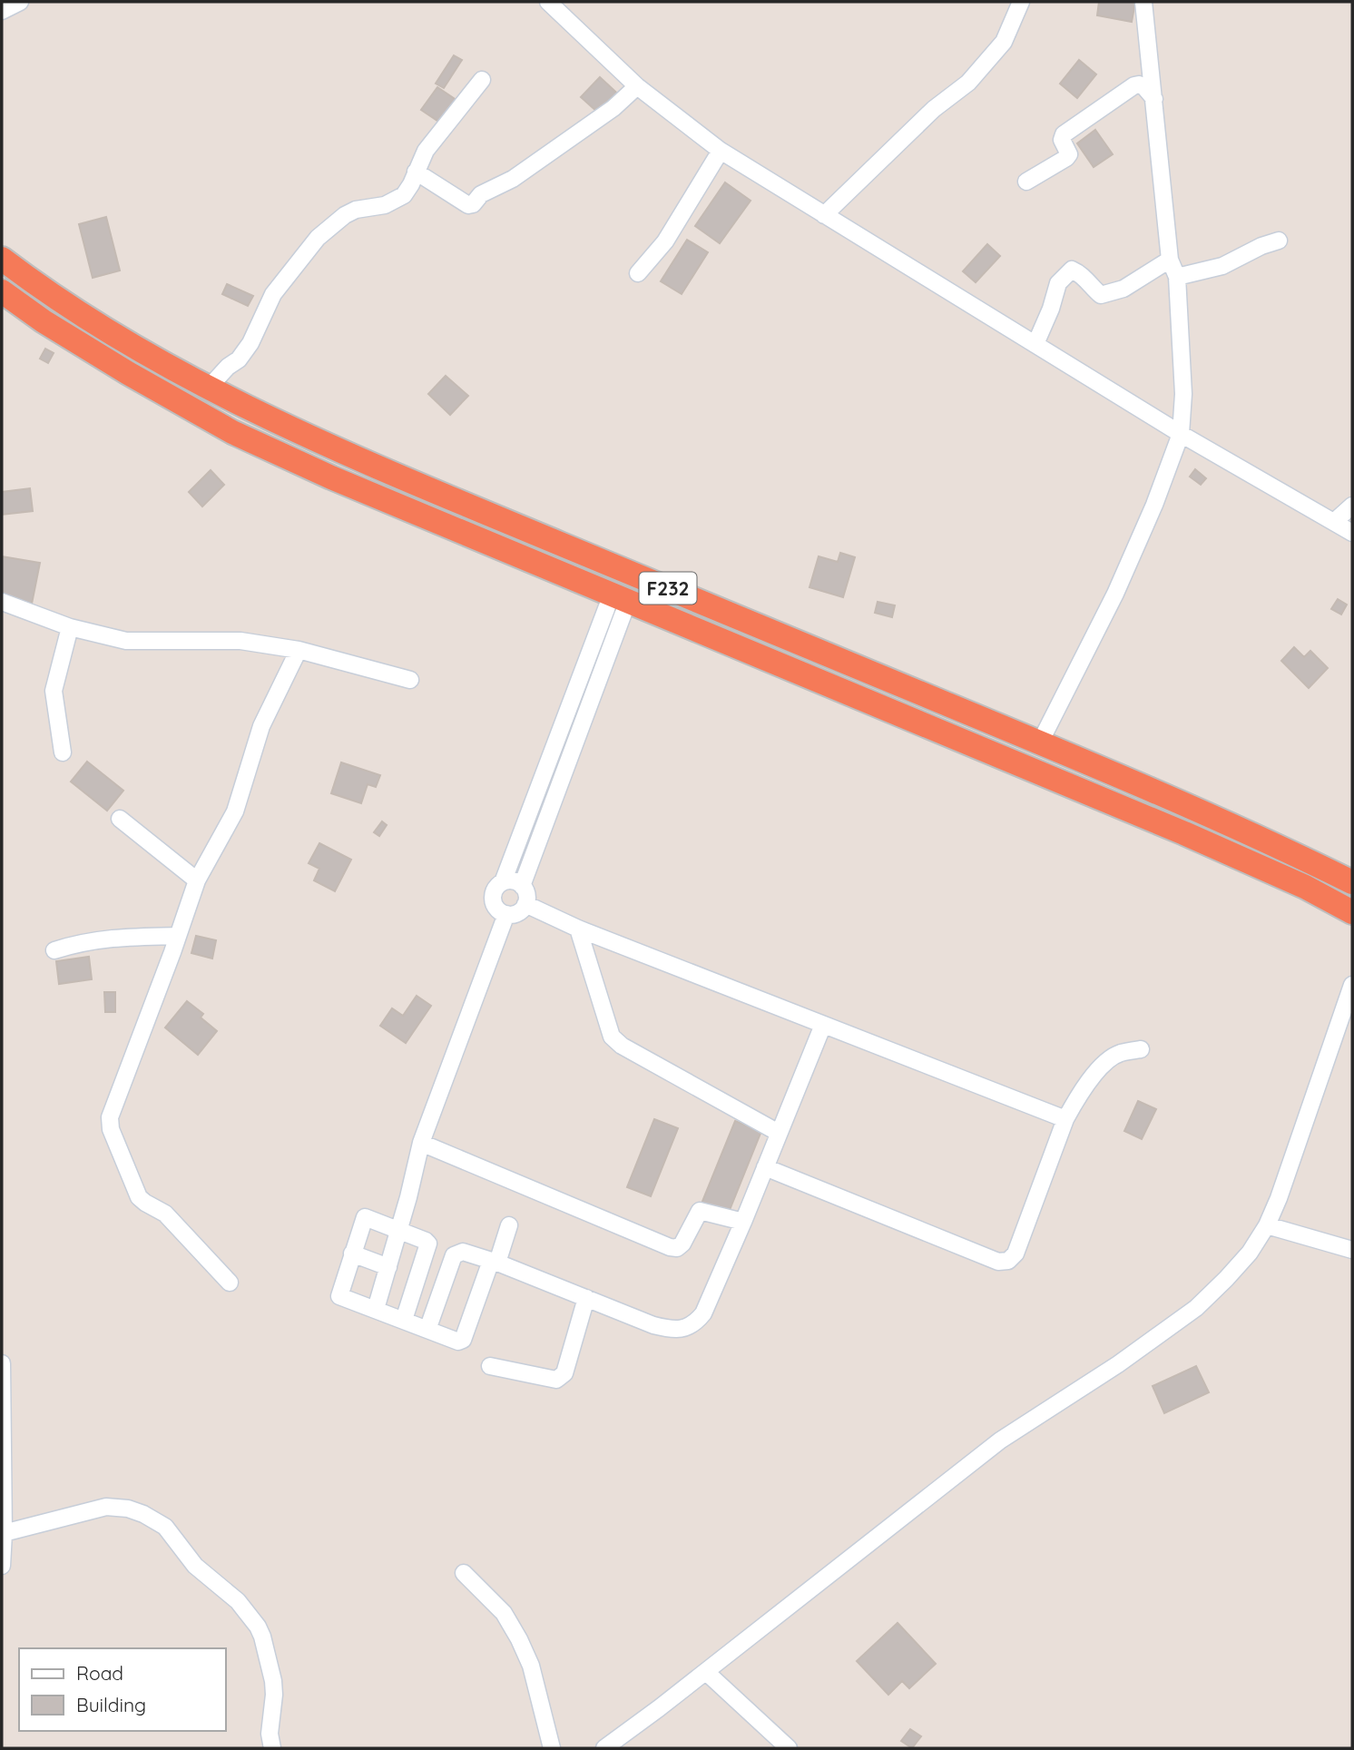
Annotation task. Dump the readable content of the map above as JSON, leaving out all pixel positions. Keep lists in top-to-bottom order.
{
  "streets": {
    "highway": ["F232"]
  },
  "legend": ["Road", "Building"]
}
